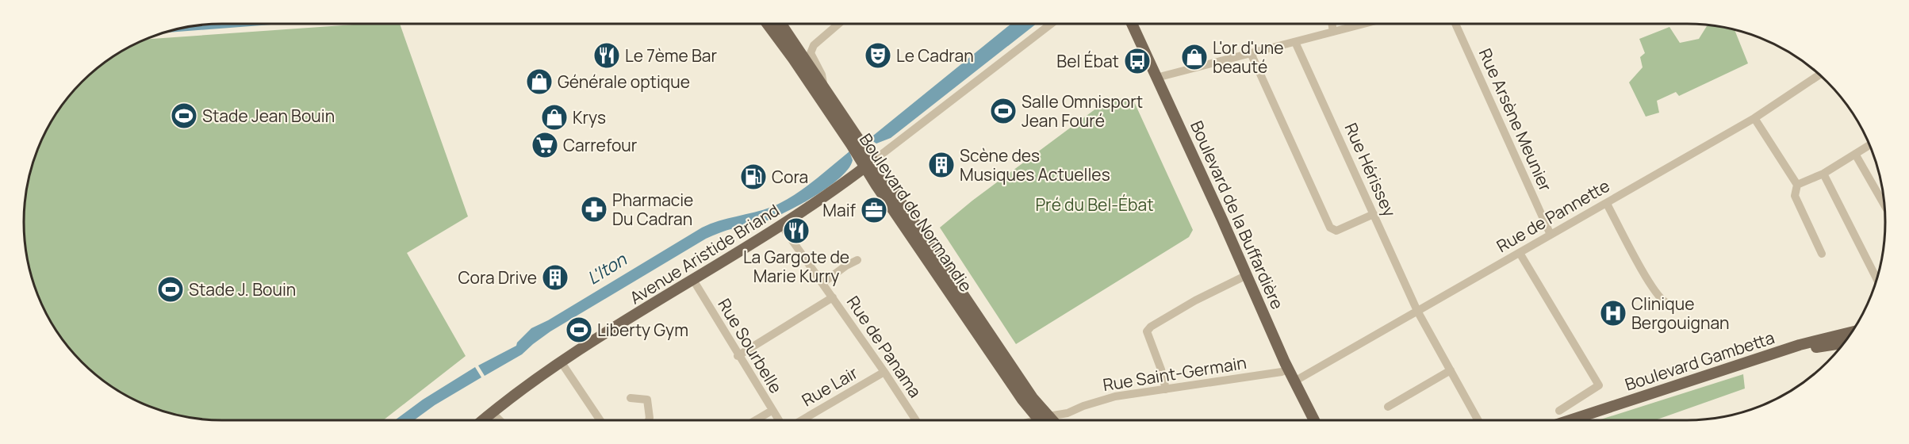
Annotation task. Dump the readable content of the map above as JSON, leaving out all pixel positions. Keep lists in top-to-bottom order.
{
  "streets": {
    "main road": [
      "Boulevard de Normandie",
      "Boulevard de la Buffardière",
      "Avenue Aristide Briand",
      "Boulevard Gambetta"
    ],
    "street": [
      "Rue Arsène Meunier",
      "Rue Hérissey",
      "Rue de Pannette",
      "Rue Sourbelle",
      "Rue de Panama",
      "Rue Saint-Germain",
      "Rue Lair"
    ]
  },
  "crossings": [
    ["Rue Arsène Meunier", "Rue de Pannette"],
    ["Rue Hérissey", "Rue de Pannette"],
    ["Boulevard de Normandie", "Avenue Aristide Briand"],
    ["Boulevard de la Buffardière", "Rue de Pannette"],
    ["Boulevard de la Buffardière", "Rue Saint-Germain"],
    ["Avenue Aristide Briand", "Rue Sourbelle"],
    ["Avenue Aristide Briand", "Rue de Panama"],
    ["Rue de Panama", "Rue Lair"]
  ],
  "water": ["L'Iton"],
  "parks": ["Pré du Bel-Ébat"],
  "places": {
    "restaurant": ["Le 7ème Bar", "La Gargote de Marie Kurry"],
    "theatre": ["Le Cadran"],
    "shop": ["L'or d'une beauté", "Générale optique", "Krys"],
    "bus stop": ["Bel Ébat"],
    "sports": [
      "Salle Omnisport Jean Fouré",
      "Stade Jean Bouin",
      "Stade J. Bouin",
      "Liberty Gym"
    ],
    "supermarket": ["Carrefour"],
    "building": ["Scène des Musiques Actuelles", "Cora Drive"],
    "fuel station": ["Cora"],
    "pharmacy": ["Pharmacie Du Cadran"],
    "office": ["Maif"],
    "hospital": ["Clinique Bergouignan"]
  }
}
